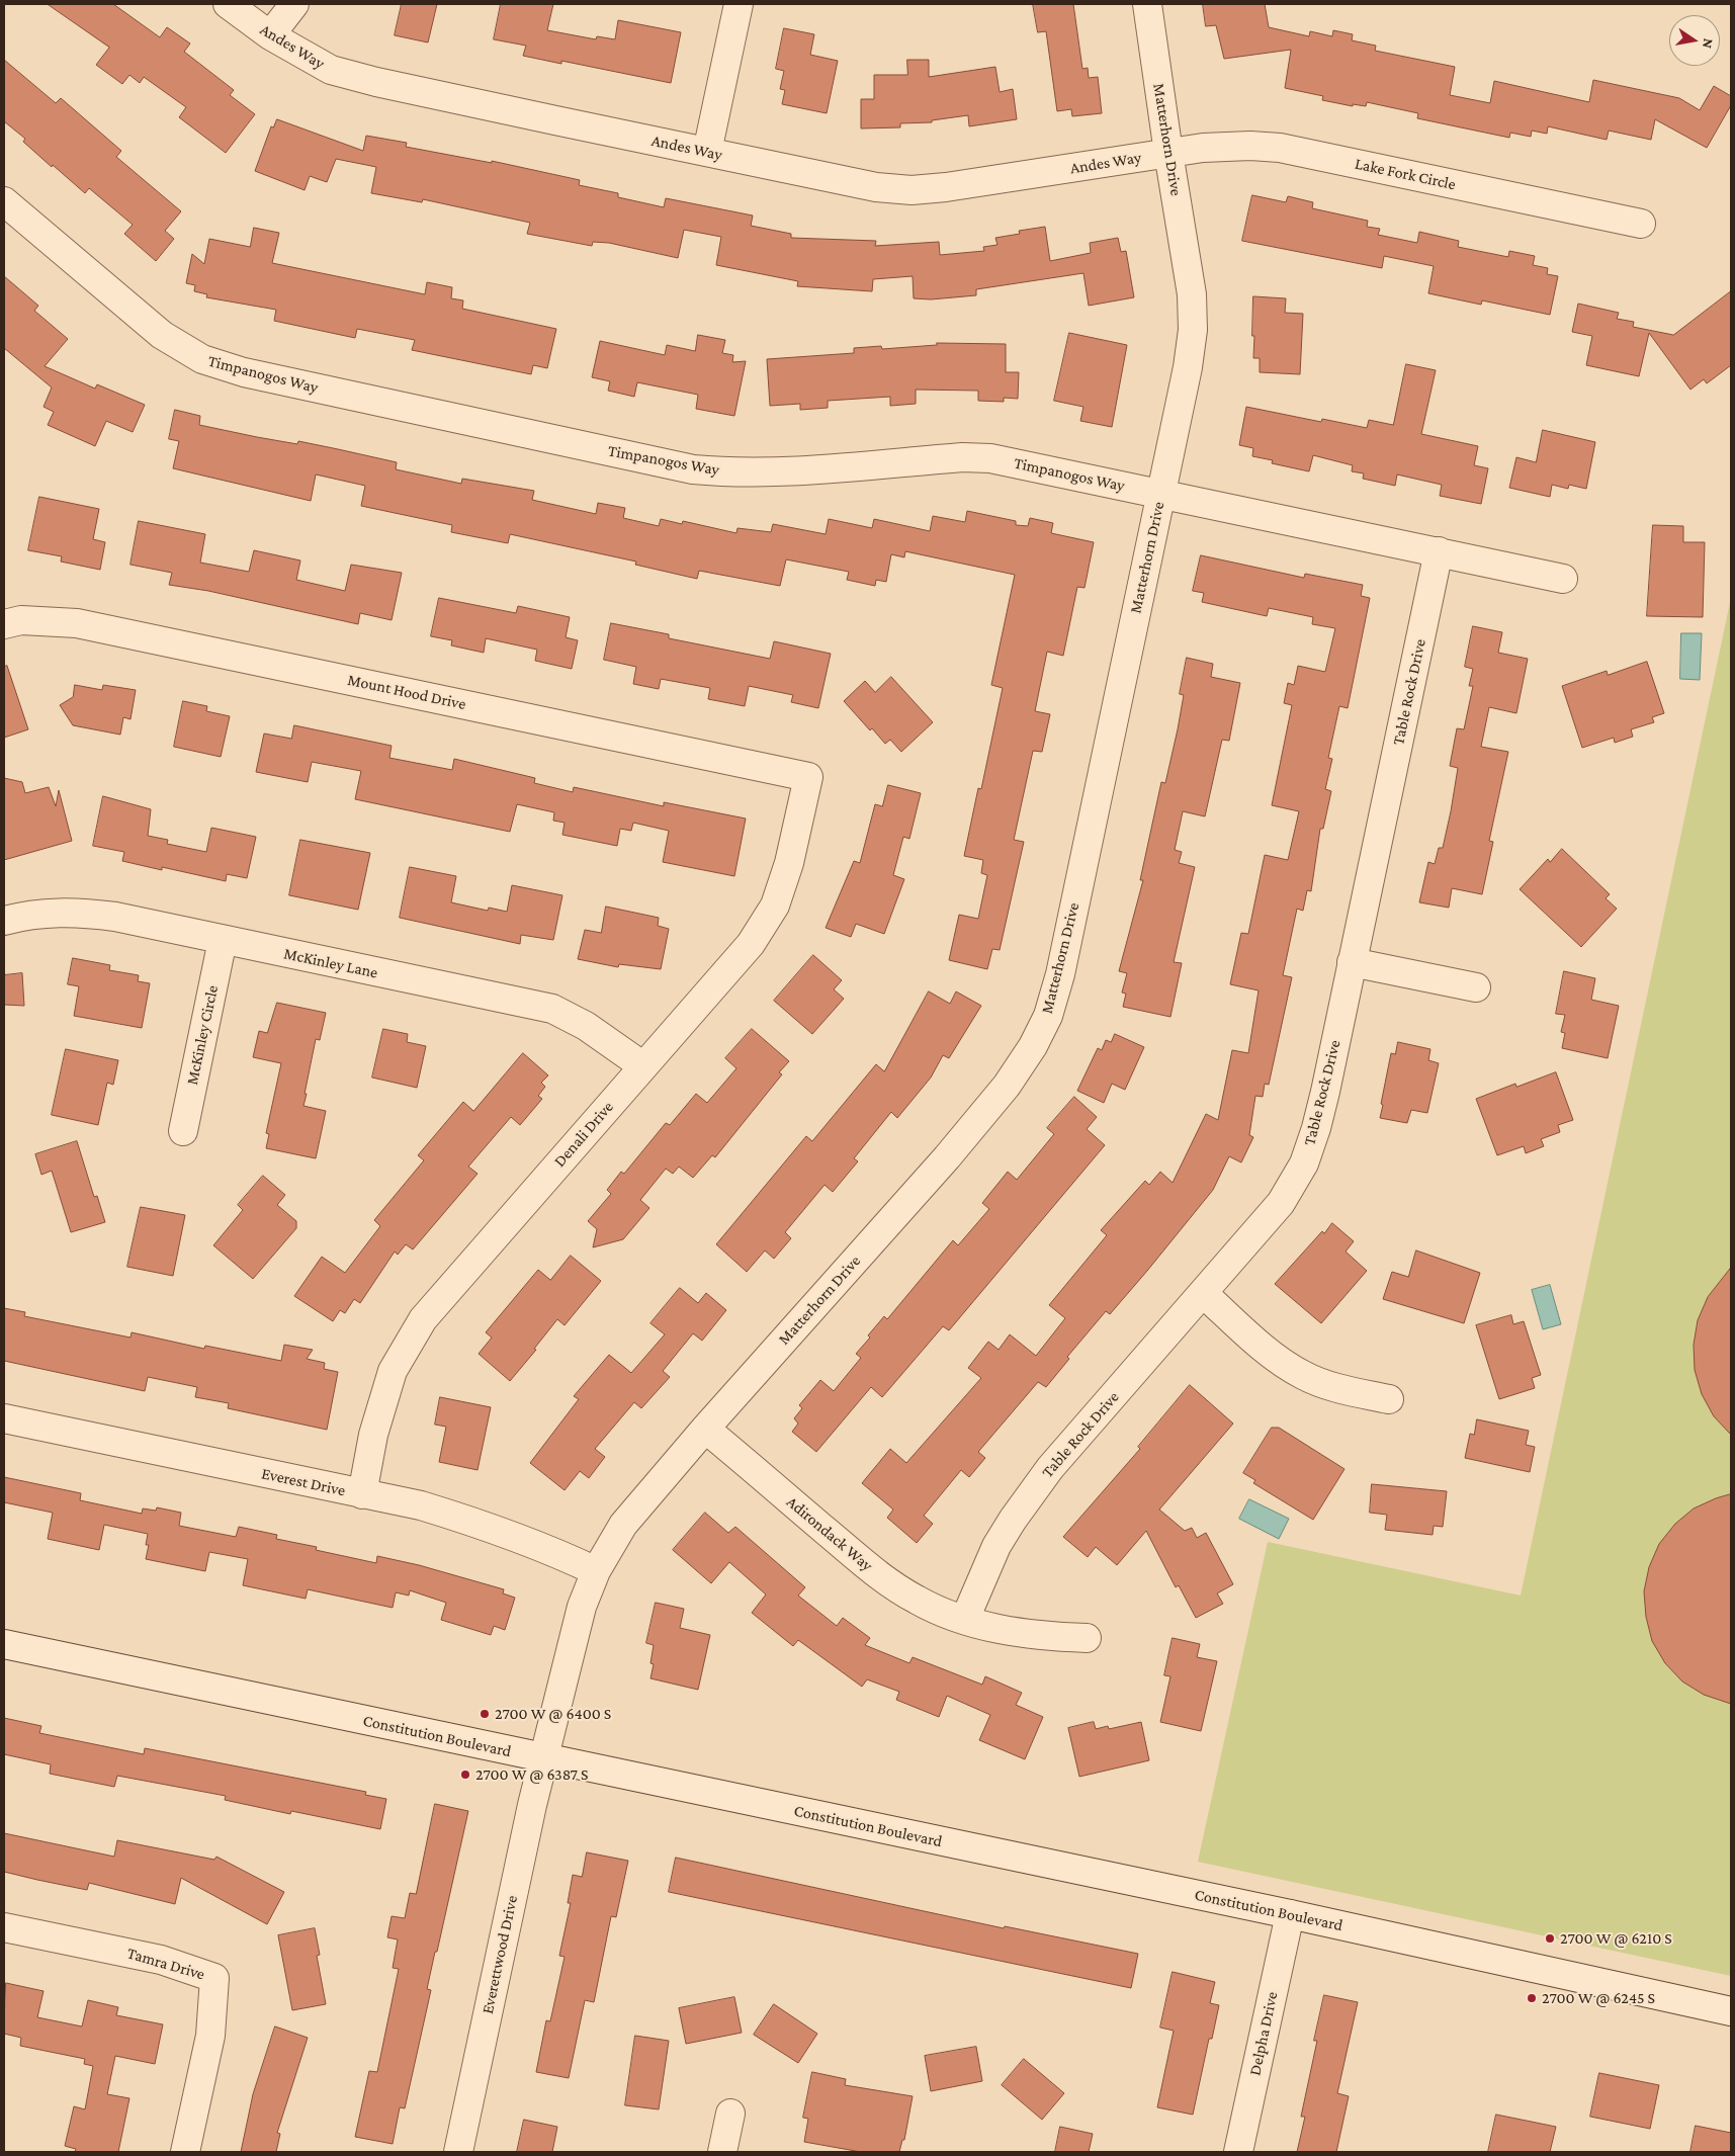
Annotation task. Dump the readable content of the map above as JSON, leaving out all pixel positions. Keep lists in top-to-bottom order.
{
  "streets": {
    "street": [
      "Andes Way",
      "Matterhorn Drive",
      "Lake Fork Circle",
      "Timpanogos Way",
      "Mount Hood Drive",
      "Table Rock Drive",
      "McKinley Lane",
      "McKinley Circle",
      "Denali Drive",
      "Everest Drive",
      "Adirondack Way",
      "Constitution Boulevard",
      "Everettwood Drive",
      "Tamra Drive",
      "Delpha Drive"
    ]
  },
  "crossings": [
    ["Andes Way", "Matterhorn Drive"],
    ["Andes Way", "Lake Fork Circle"],
    ["Matterhorn Drive", "Lake Fork Circle"],
    ["Matterhorn Drive", "Timpanogos Way"],
    ["Matterhorn Drive", "Everest Drive"],
    ["Matterhorn Drive", "Adirondack Way"],
    ["Matterhorn Drive", "Constitution Boulevard"],
    ["Matterhorn Drive", "Everettwood Drive"],
    ["Timpanogos Way", "Table Rock Drive"],
    ["Mount Hood Drive", "Denali Drive"],
    ["Table Rock Drive", "Adirondack Way"],
    ["McKinley Lane", "McKinley Circle"],
    ["McKinley Lane", "Denali Drive"],
    ["Denali Drive", "Everest Drive"],
    ["Constitution Boulevard", "Everettwood Drive"],
    ["Constitution Boulevard", "Delpha Drive"]
  ],
  "places": [
    "2700 W @ 6400 S",
    "2700 W @ 6387 S",
    "2700 W @ 6210 S",
    "2700 W @ 6245 S"
  ],
  "north": "right"
}
